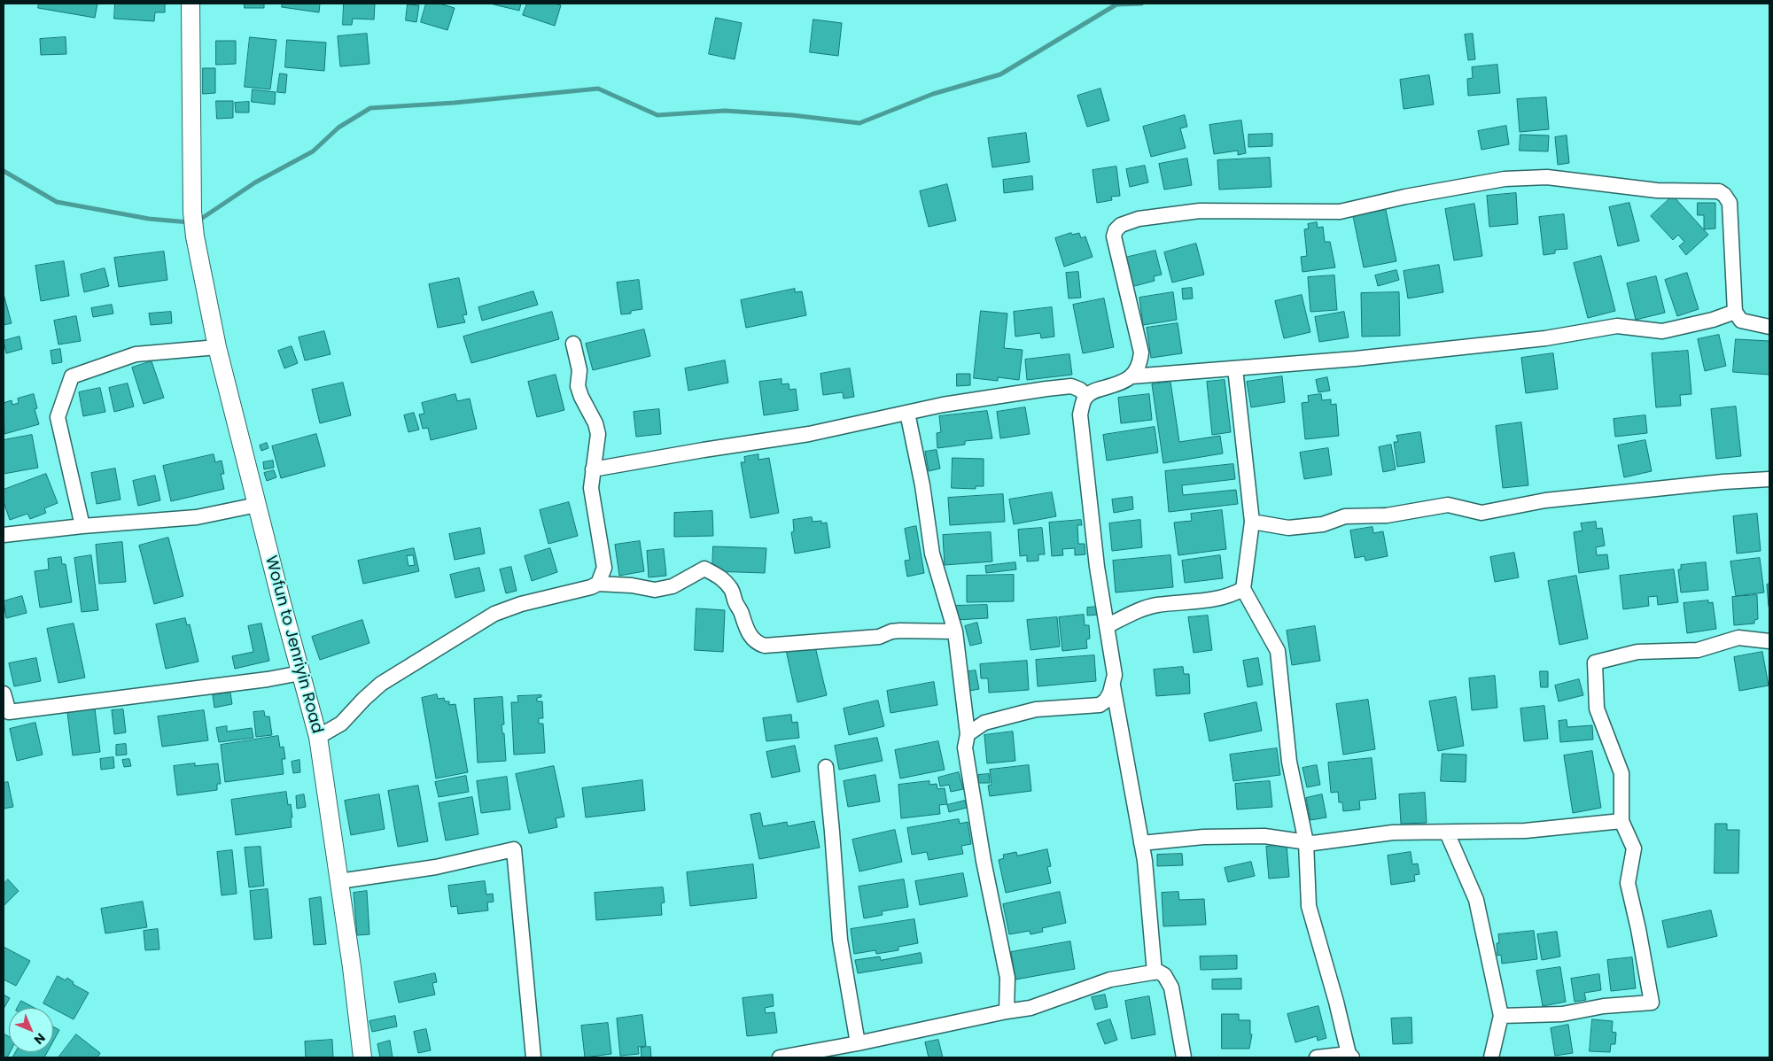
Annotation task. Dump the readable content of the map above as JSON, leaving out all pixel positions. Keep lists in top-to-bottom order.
{
  "streets": {
    "street": ["Wofun to Jenriyin Road"]
  },
  "north": "bottom right"
}
